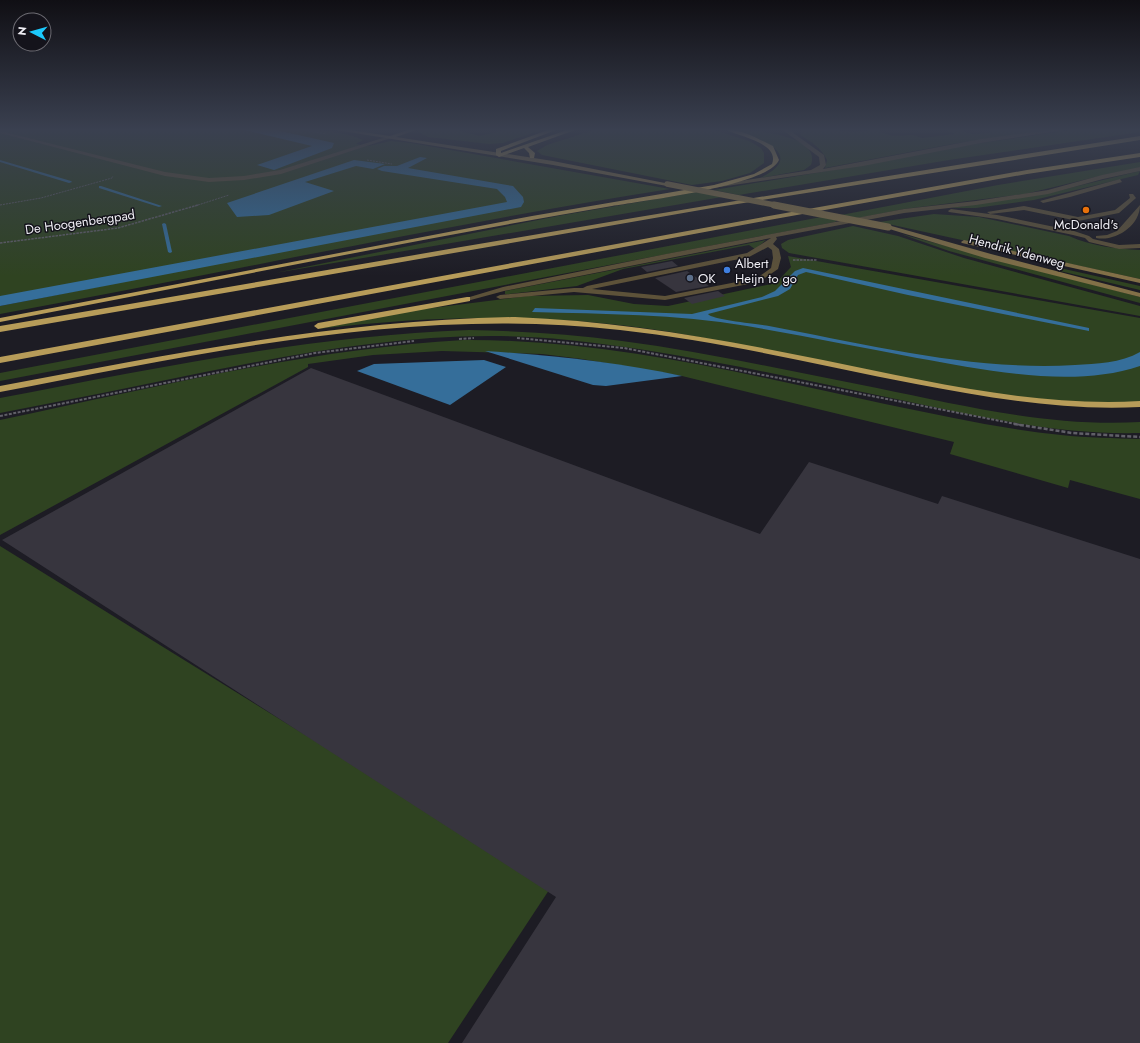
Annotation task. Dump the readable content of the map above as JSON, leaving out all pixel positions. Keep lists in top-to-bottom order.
{
  "streets": {
    "main road": ["Hendrik Ydenweg"],
    "path": ["De Hoogenbergpad"]
  },
  "places": ["McDonald's", "Albert Heijn to go", "OK"],
  "north": "left"
}
